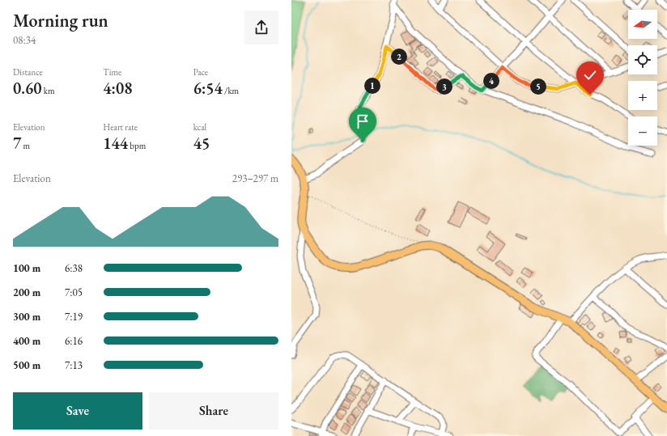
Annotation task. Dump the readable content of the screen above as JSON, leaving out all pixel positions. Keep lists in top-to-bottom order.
{
  "north": "left",
  "page": {
    "heading": ["Morning run", "08:34"],
    "map_buttons": ["+", "−"],
    "pins": [
      "2",
      "4",
      "1",
      "3",
      "5"
    ],
    "stats": [
      ["Distance", "0.60 km"],
      ["Time", "4:08"],
      ["Pace", "6:54 /km"],
      ["Elevation", "7 m"],
      ["Heart rate", "144 bpm"],
      ["kcal", "45"]
    ],
    "chart": ["Elevation", "293–297 m"],
    "list": [
      {
        "name": "100 m",
        "note": "6:38"
      },
      {
        "name": "200 m",
        "note": "7:05"
      },
      {
        "name": "300 m",
        "note": "7:19"
      },
      {
        "name": "400 m",
        "note": "6:16"
      },
      {
        "name": "500 m",
        "note": "7:13"
      }
    ],
    "buttons": ["Save", "Share"]
  }
}
